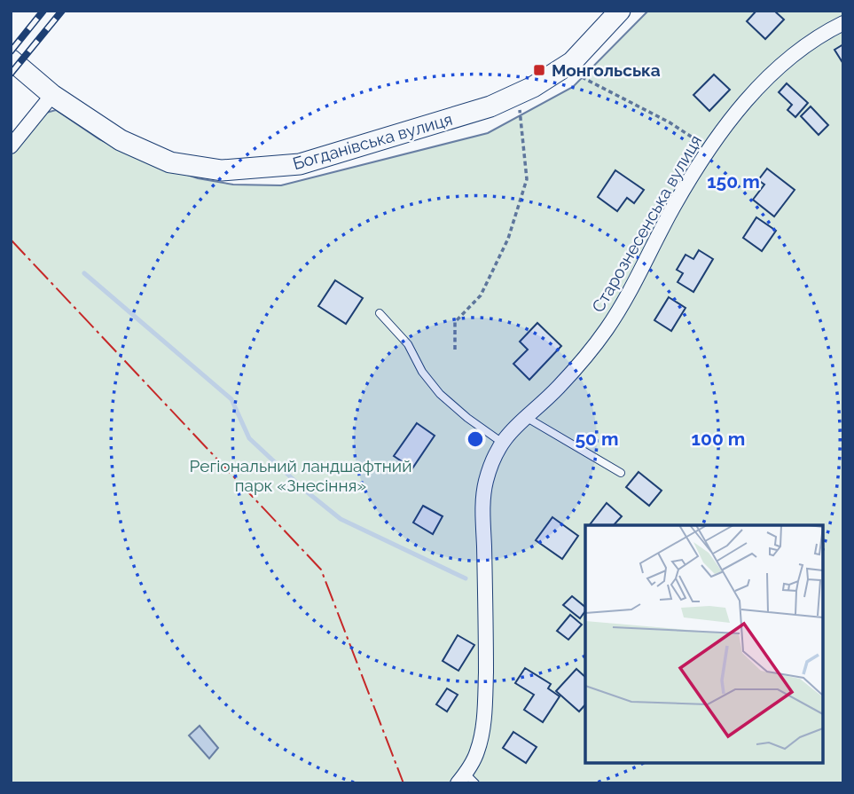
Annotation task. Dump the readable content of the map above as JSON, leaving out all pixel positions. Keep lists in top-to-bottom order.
{
  "streets": {
    "main road": ["Богданівська вулиця"],
    "street": ["Старознесенська вулиця"]
  },
  "parks": ["Регіональний ландшафтний парк «Знесіння»"],
  "places": {
    "transit": ["Монгольська"]
  },
  "rings": ["150 m", "50 m", "100 m"]
}
